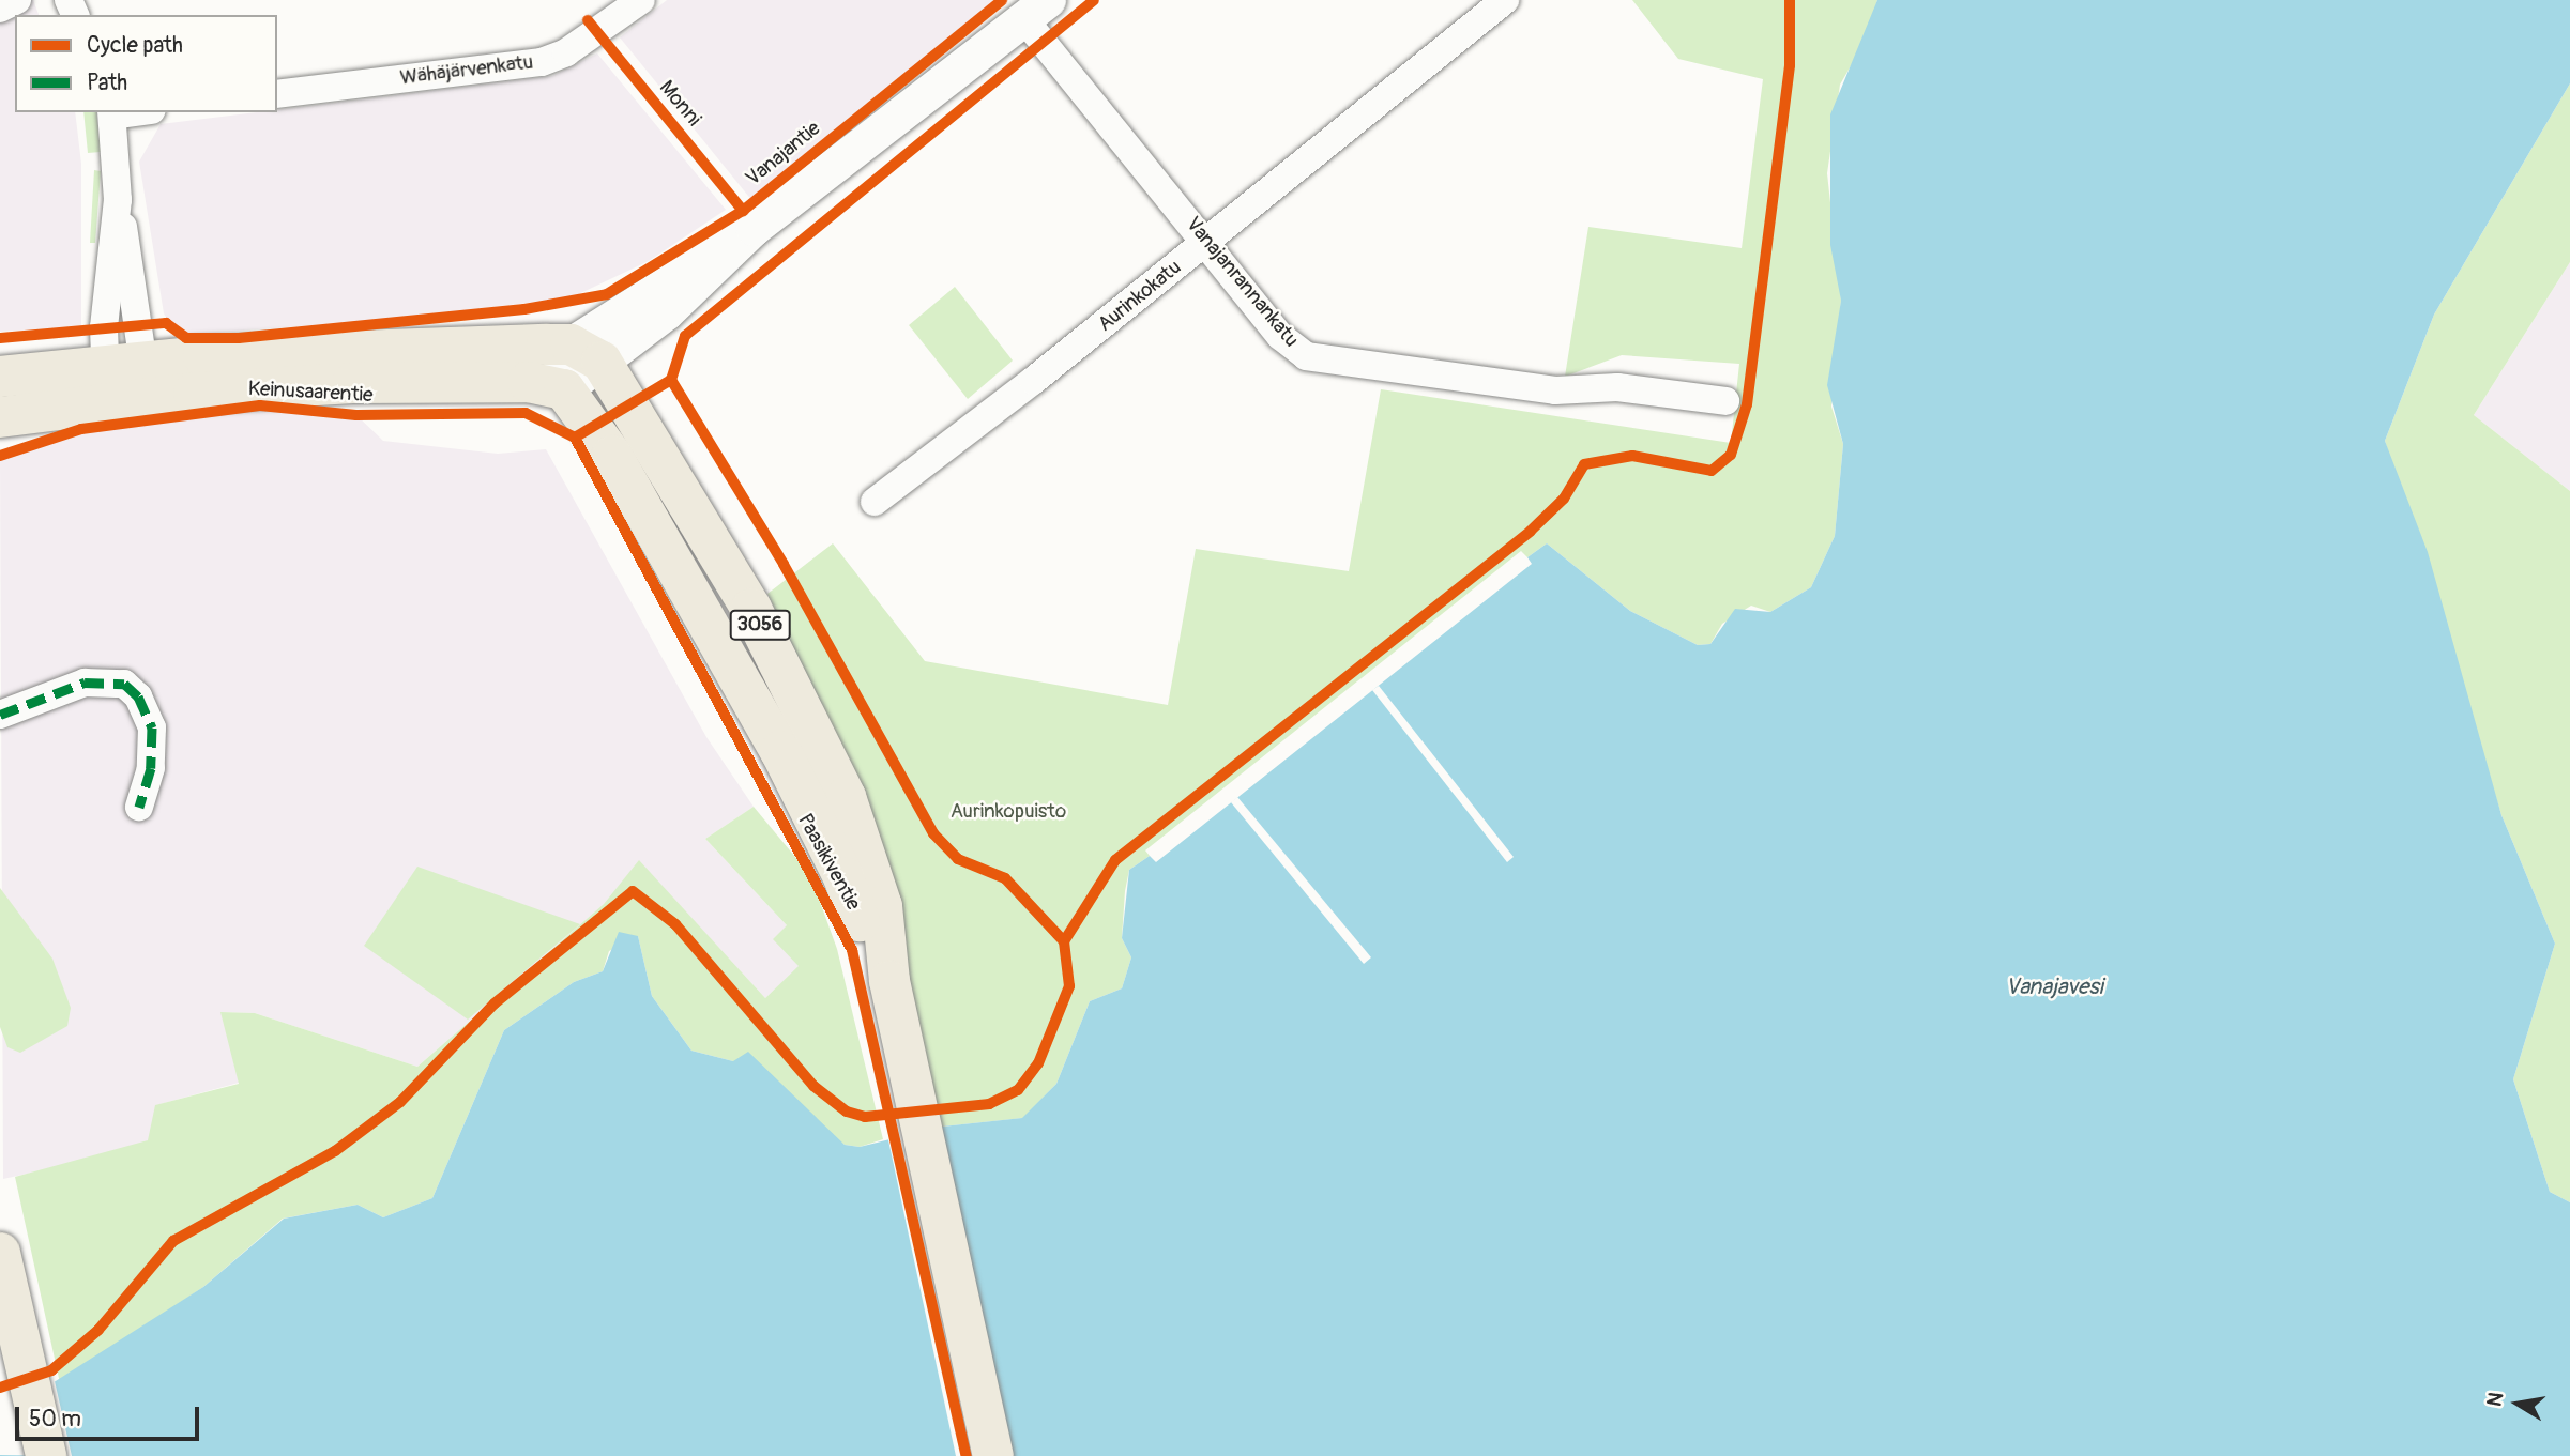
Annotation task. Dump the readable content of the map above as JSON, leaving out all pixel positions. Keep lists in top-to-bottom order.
{
  "streets": {
    "main road": ["Keinusaarentie", "3056", "Paasikiventie"],
    "street": [
      "Wähäjärvenkatu",
      "Vanajantie",
      "Vanajanrannankatu",
      "Aurinkokatu"
    ],
    "cycle path": ["Monni"]
  },
  "crossings": [
    ["Vanajantie", "Vanajanrannankatu"],
    ["Vanajantie", "Keinusaarentie"],
    ["Vanajantie", "Paasikiventie"],
    ["Vanajanrannankatu", "Aurinkokatu"],
    ["Keinusaarentie", "Paasikiventie"]
  ],
  "water": ["Vanajavesi"],
  "parks": ["Aurinkopuisto"],
  "legend": ["Cycle path", "Path"],
  "scale_bar": "50 m",
  "north": "left"
}
